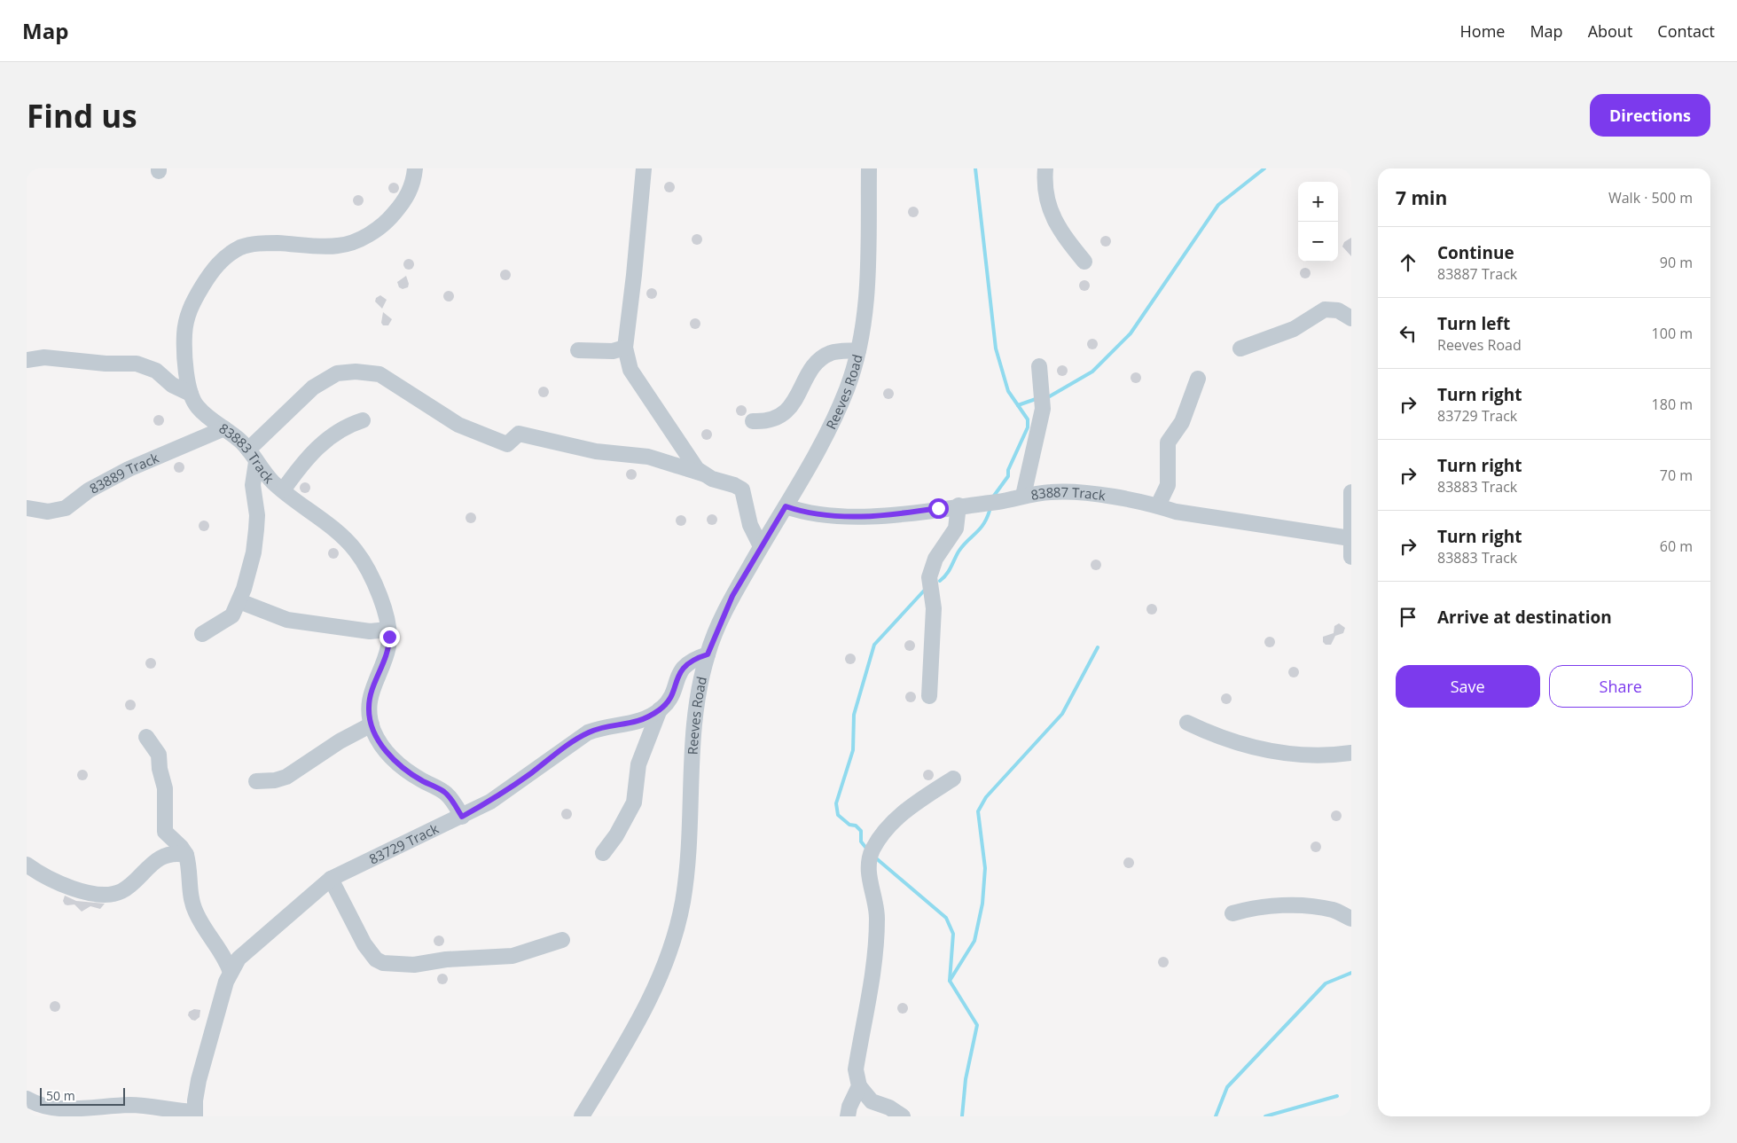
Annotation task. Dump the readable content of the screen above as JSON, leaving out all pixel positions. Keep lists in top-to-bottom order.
{
  "streets": {
    "street": [
      "Reeves Road",
      "83883 Track",
      "83889 Track",
      "83887 Track",
      "83729 Track"
    ]
  },
  "crossings": [
    ["Reeves Road", "83887 Track"],
    ["Reeves Road", "83729 Track"],
    ["83883 Track", "83889 Track"],
    ["83883 Track", "83729 Track"]
  ],
  "scale_bar": "50 m",
  "page": {
    "header": "Map",
    "nav": [
      "Home",
      "Map",
      "About",
      "Contact"
    ],
    "buttons": [
      "Directions",
      ["Save", "Share"]
    ],
    "title": "Find us",
    "heading": ["7 min", "Walk · 500 m"],
    "map_buttons": ["+", "−"],
    "list": [
      ["Continue", "83887 Track", "90 m"],
      ["Turn left", "Reeves Road", "100 m"],
      ["Turn right", "83729 Track", "180 m"],
      ["Turn right", "83883 Track", "70 m"],
      ["Turn right", "83883 Track", "60 m"],
      "Arrive at destination"
    ],
    "scale": "50 m"
  }
}
